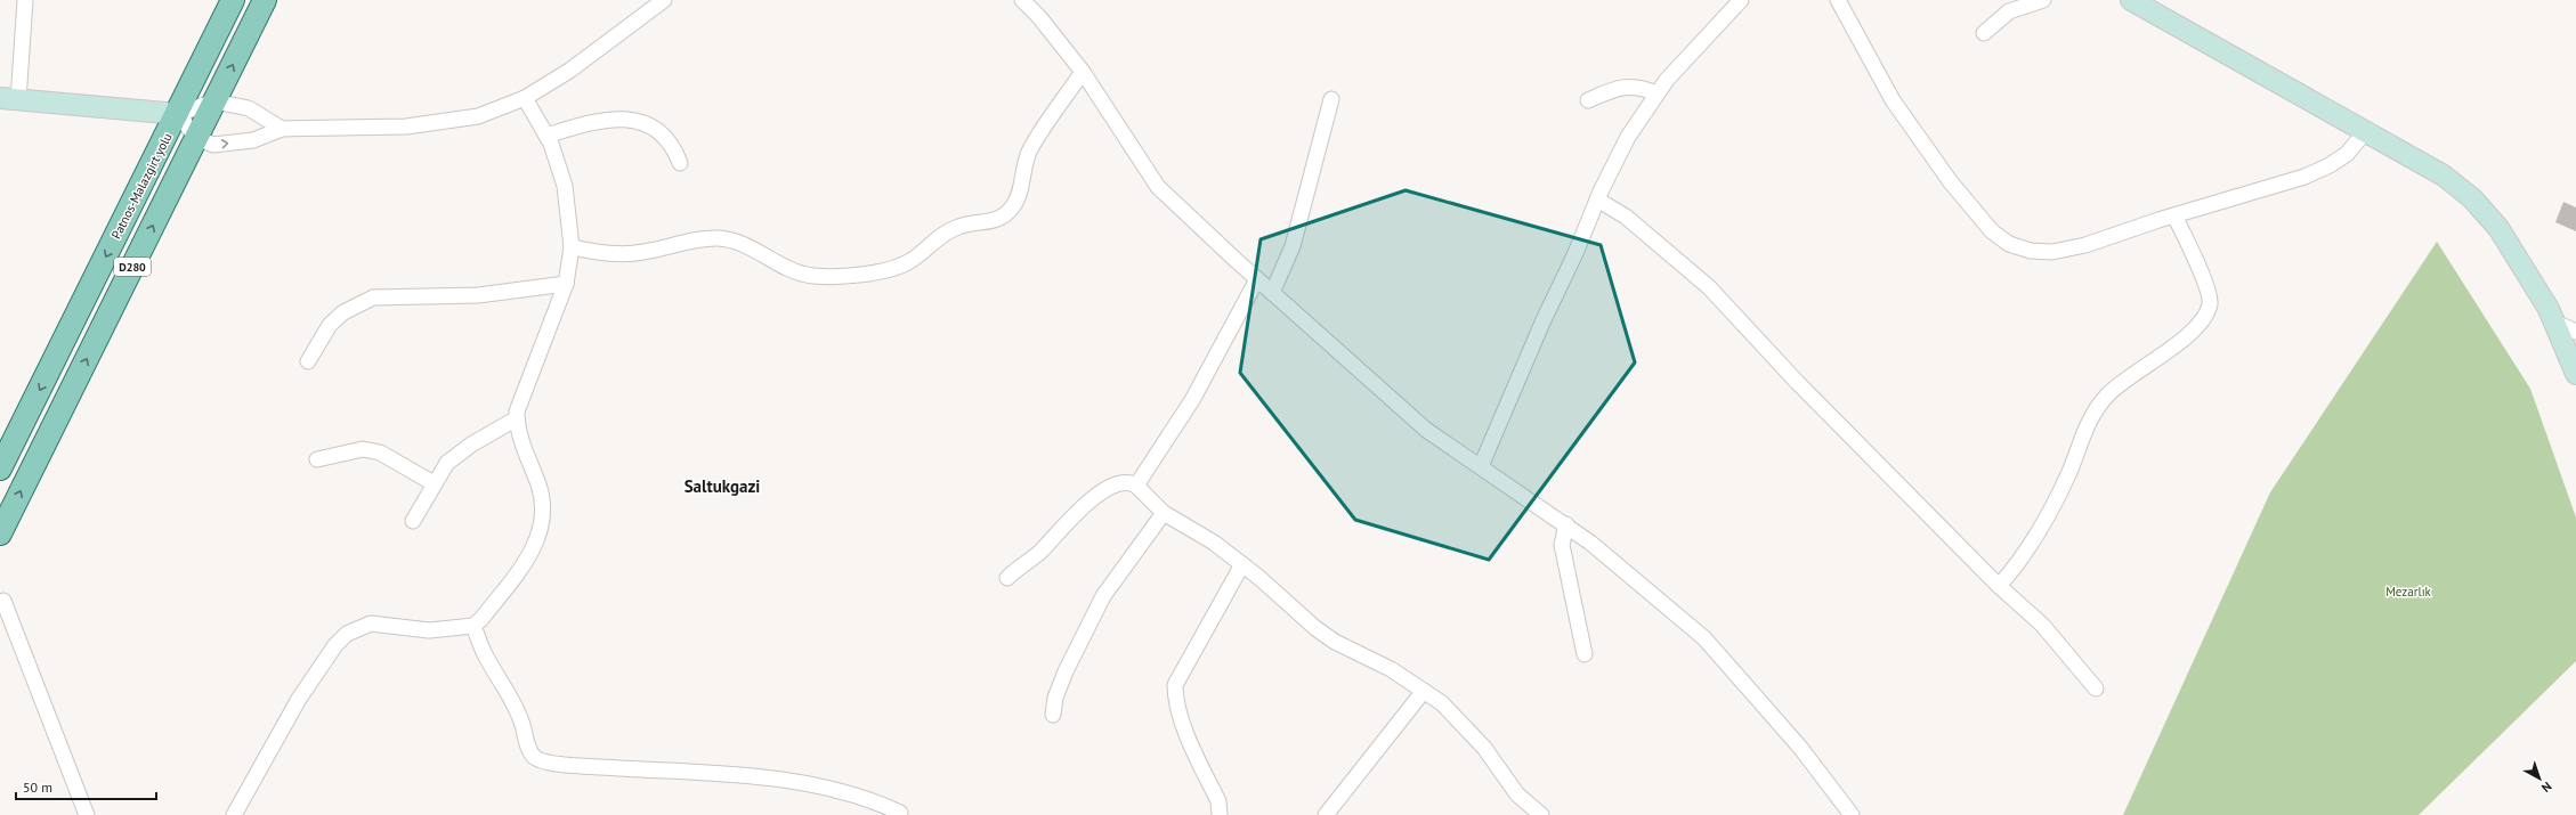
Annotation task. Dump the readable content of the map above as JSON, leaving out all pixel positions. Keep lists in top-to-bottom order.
{
  "streets": {
    "main road": ["Patnos-Malazgirt yolu", "D280"]
  },
  "districts": ["Saltukgazi"],
  "parks": ["Mezarlık"],
  "scale_bar": "50 m",
  "north": "bottom right"
}
